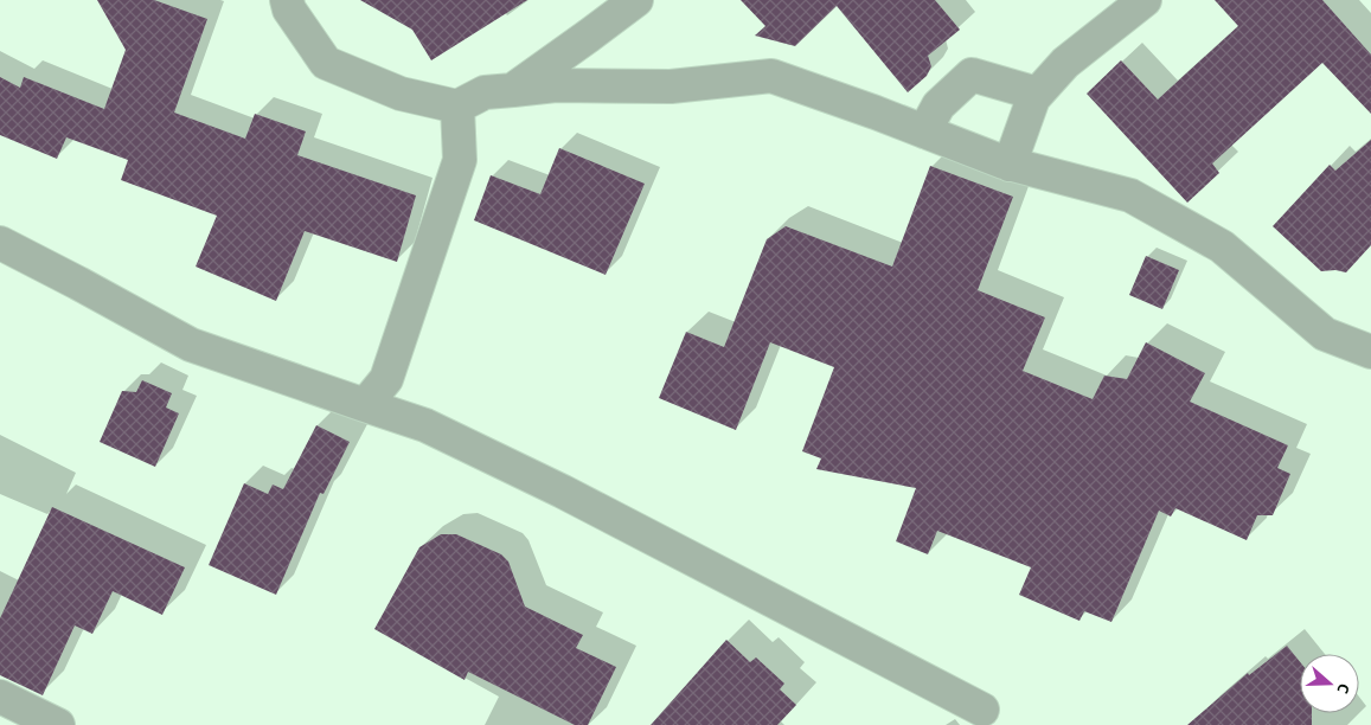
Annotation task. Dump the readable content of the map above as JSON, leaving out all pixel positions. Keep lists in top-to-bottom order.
{
  "north": "right"
}
